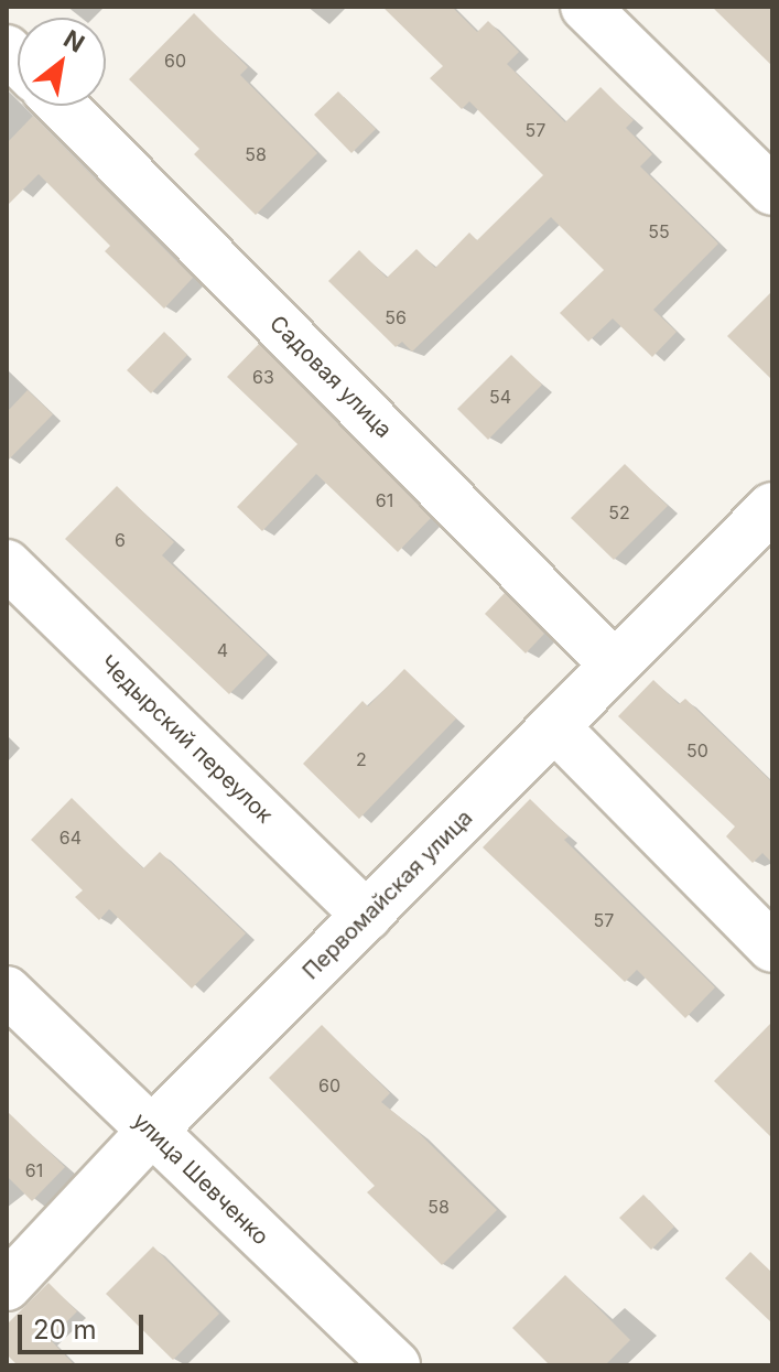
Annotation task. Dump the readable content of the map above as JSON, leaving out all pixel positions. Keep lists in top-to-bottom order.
{
  "streets": {
    "street": [
      "Садовая улица",
      "Чедырский переулок",
      "Первомайская улица",
      "улица Шевченко"
    ]
  },
  "crossings": [
    ["Садовая улица", "Первомайская улица"],
    ["Чедырский переулок", "Первомайская улица"],
    ["Первомайская улица", "улица Шевченко"]
  ],
  "house_numbers": [
    "60",
    "57",
    "58",
    "55",
    "56",
    "63",
    "54",
    "61",
    "52",
    "6",
    "4",
    "50",
    "2",
    "64",
    "57",
    "60",
    "61",
    "58"
  ],
  "scale_bar": "20 m",
  "north": "top right"
}
